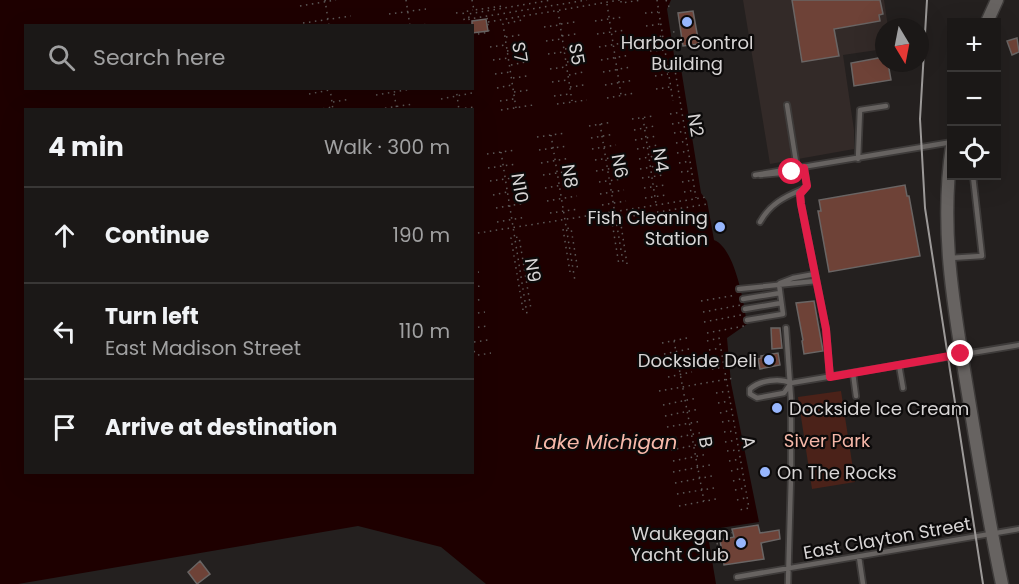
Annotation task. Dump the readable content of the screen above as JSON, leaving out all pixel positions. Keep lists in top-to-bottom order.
{
  "streets": {
    "lane": ["East Clayton Street"],
    "path": [
      "S7",
      "S5",
      "N2",
      "N4",
      "N6",
      "N8",
      "N10",
      "N9",
      "B",
      "A"
    ]
  },
  "crossings": [
    ["N10", "N9"]
  ],
  "water": ["Lake Michigan"],
  "parks": ["Siver Park"],
  "places": [
    "Harbor Control Building",
    "Fish Cleaning Station",
    "Dockside Deli",
    "Dockside Ice Cream",
    "On The Rocks",
    "Waukegan Yacht Club"
  ],
  "north": "bottom",
  "page": {
    "map_buttons": ["+", "−"],
    "search": "Search here",
    "heading": ["4 min", "Walk · 300 m"],
    "list": [
      ["Continue", "190 m"],
      ["Turn left", "East Madison Street", "110 m"],
      "Arrive at destination"
    ]
  }
}
